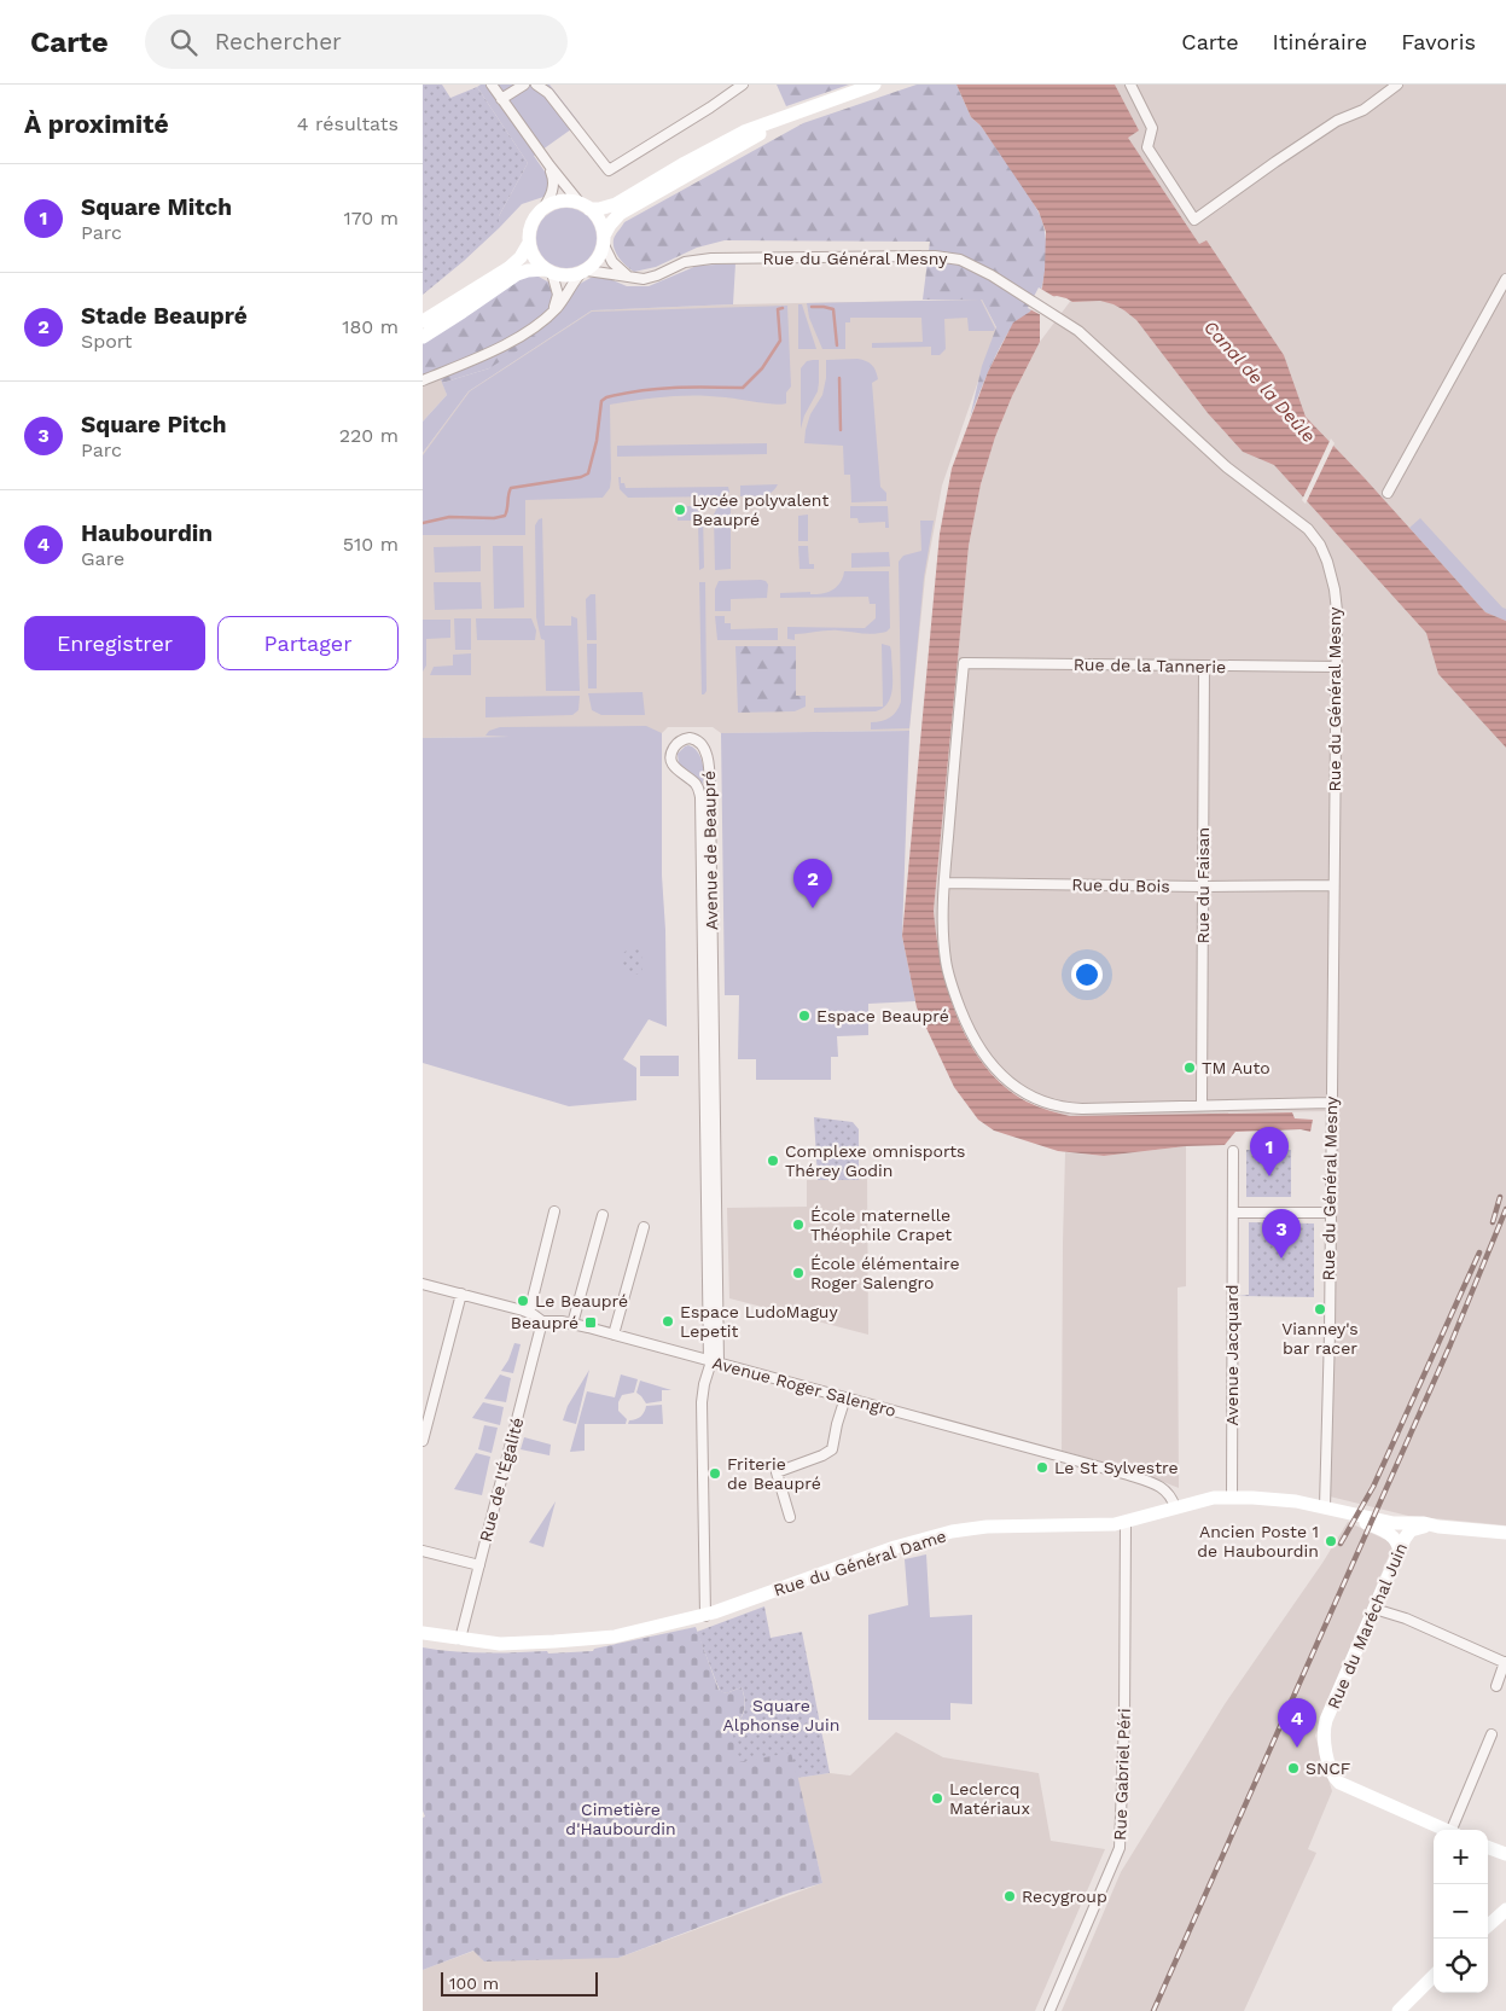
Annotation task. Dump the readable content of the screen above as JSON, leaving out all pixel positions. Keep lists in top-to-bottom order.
{
  "streets": {
    "street": [
      "Rue du Général Mesny",
      "Rue de la Tannerie",
      "Avenue de Beaupré",
      "Rue du Bois",
      "Rue du Faisan",
      "Avenue Jacquard",
      "Avenue Roger Salengro",
      "Rue de l'Égalité",
      "Rue du Général Dame",
      "Rue du Maréchal Juin",
      "Rue Gabriel Péri"
    ]
  },
  "crossings": [
    ["Rue du Général Mesny", "Rue de la Tannerie"],
    ["Rue du Général Mesny", "Rue du Bois"],
    ["Rue du Général Mesny", "Rue du Général Dame"],
    ["Rue de la Tannerie", "Rue du Bois"],
    ["Rue de la Tannerie", "Rue du Faisan"],
    ["Avenue de Beaupré", "Avenue Roger Salengro"],
    ["Rue du Bois", "Rue du Faisan"],
    ["Avenue Jacquard", "Rue du Général Dame"],
    ["Avenue Roger Salengro", "Rue de l'Égalité"],
    ["Avenue Roger Salengro", "Rue du Général Dame"],
    ["Rue de l'Égalité", "Rue du Général Dame"],
    ["Rue du Général Dame", "Rue Gabriel Péri"]
  ],
  "water": ["Canal de la Deûle"],
  "parks": ["Square Alphonse Juin", "Cimetière d'Haubourdin"],
  "places": {
    "other": [
      "Lycée polyvalent Beaupré",
      "Espace Beaupré",
      "TM Auto",
      "Complexe omnisports Thérey Godin",
      "École maternelle Théophile Crapet",
      "École élémentaire Roger Salengro",
      "Le Beaupré",
      "Vianney's bar racer",
      "Espace LudoMaguy Lepetit",
      "Le St Sylvestre",
      "Friterie de Beaupré",
      "Ancien Poste 1 de Haubourdin",
      "SNCF",
      "Leclercq Matériaux",
      "Recygroup"
    ],
    "transit": ["Beaupré"]
  },
  "scale_bar": "100 m",
  "page": {
    "header": "Carte",
    "search": "Rechercher",
    "nav": ["Carte", "Itinéraire", "Favoris"],
    "heading": ["À proximité", "4 résultats"],
    "list": [
      {
        "mark": "1",
        "name": "Square Mitch",
        "note": "Parc",
        "value": "170 m"
      },
      {
        "mark": "2",
        "name": "Stade Beaupré",
        "note": "Sport",
        "value": "180 m"
      },
      {
        "mark": "3",
        "name": "Square Pitch",
        "note": "Parc",
        "value": "220 m"
      },
      {
        "mark": "4",
        "name": "Haubourdin",
        "note": "Gare",
        "value": "510 m"
      }
    ],
    "buttons": ["Enregistrer", "Partager"],
    "pins": [
      "2",
      "1",
      "3",
      "4"
    ],
    "map_buttons": ["+", "−"],
    "scale": "100 m"
  }
}
